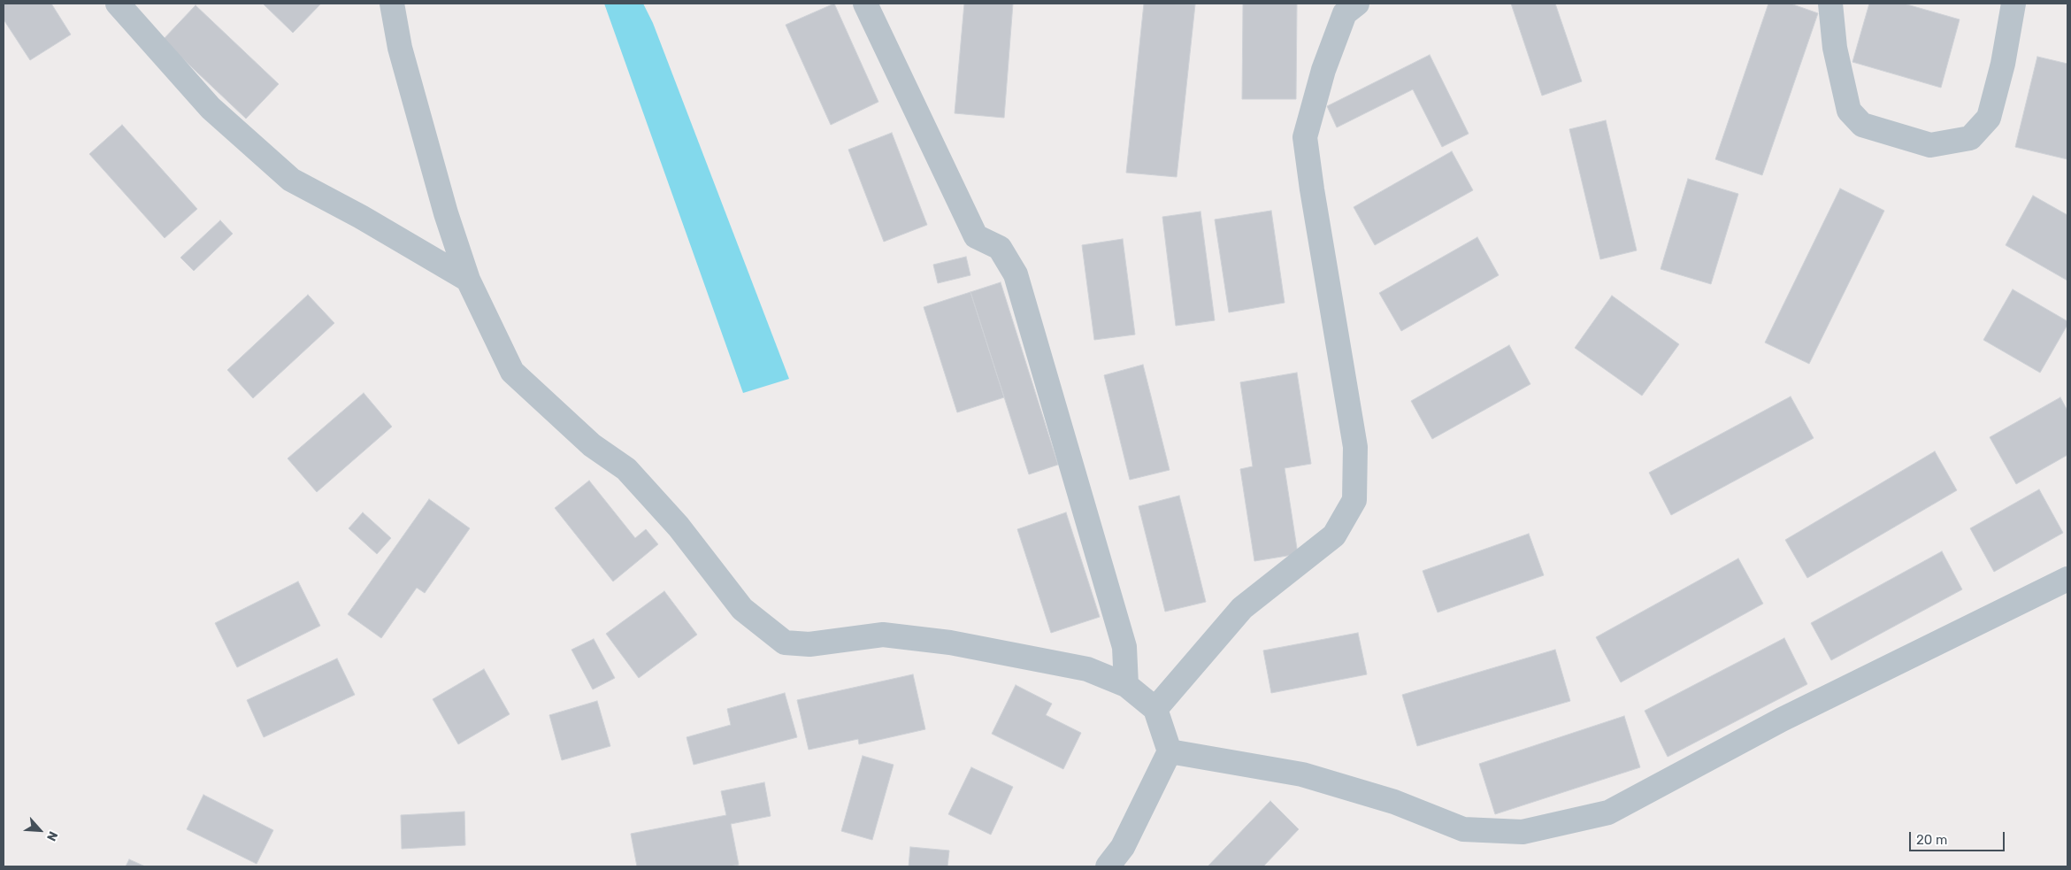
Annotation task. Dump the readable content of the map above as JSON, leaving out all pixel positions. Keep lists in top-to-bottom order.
{
  "scale_bar": "20 m",
  "north": "bottom right"
}
